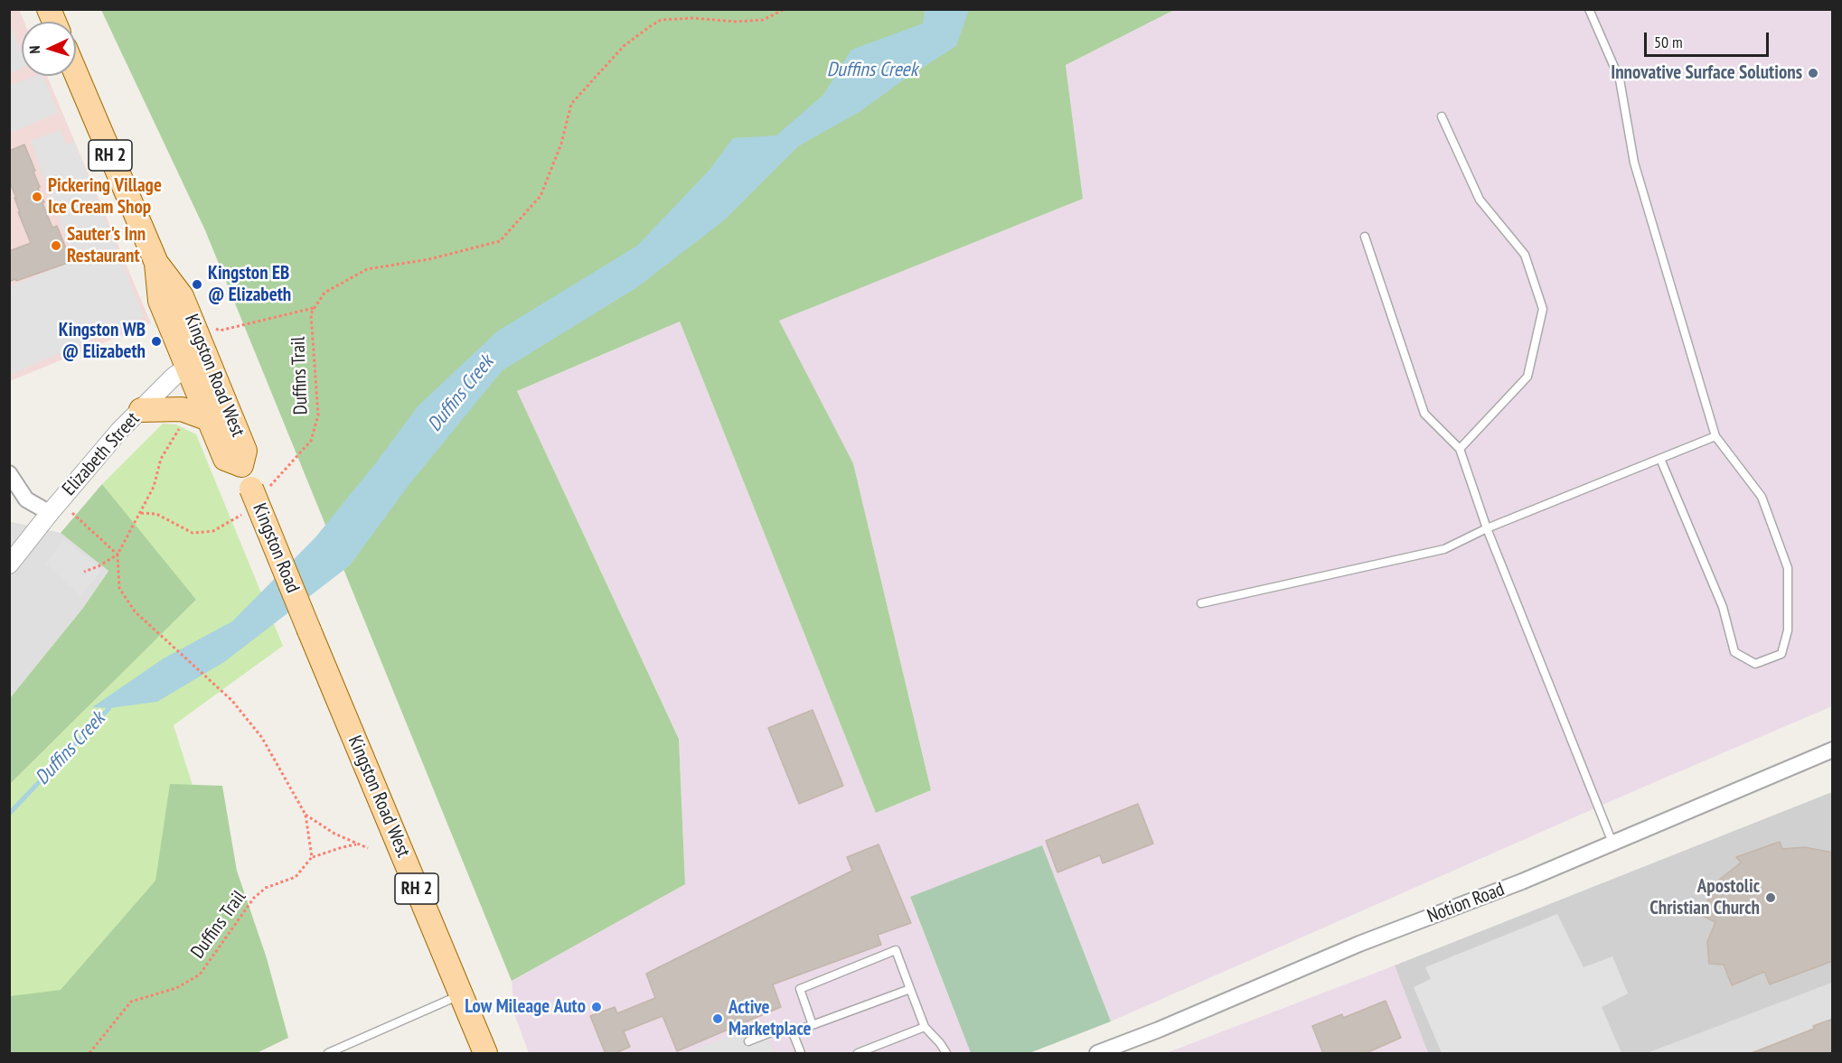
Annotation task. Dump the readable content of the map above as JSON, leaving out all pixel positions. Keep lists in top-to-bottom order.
{
  "streets": {
    "main road": ["RH 2", "Kingston Road West", "Kingston Road"],
    "street": ["Elizabeth Street", "Notion Road"],
    "path": ["Duffins Trail"]
  },
  "crossings": [
    ["Kingston Road West", "Elizabeth Street"],
    ["Kingston Road West", "Kingston Road"]
  ],
  "water": ["Duffins Creek"],
  "places": [
    "Innovative Surface Solutions",
    "Pickering Village Ice Cream Shop",
    "Sauter's Inn Restaurant",
    "Kingston EB @ Elizabeth",
    "Kingston WB @ Elizabeth",
    "Apostolic Christian Church",
    "Low Mileage Auto",
    "Active Marketplace"
  ],
  "scale_bar": "50 m",
  "north": "left"
}
